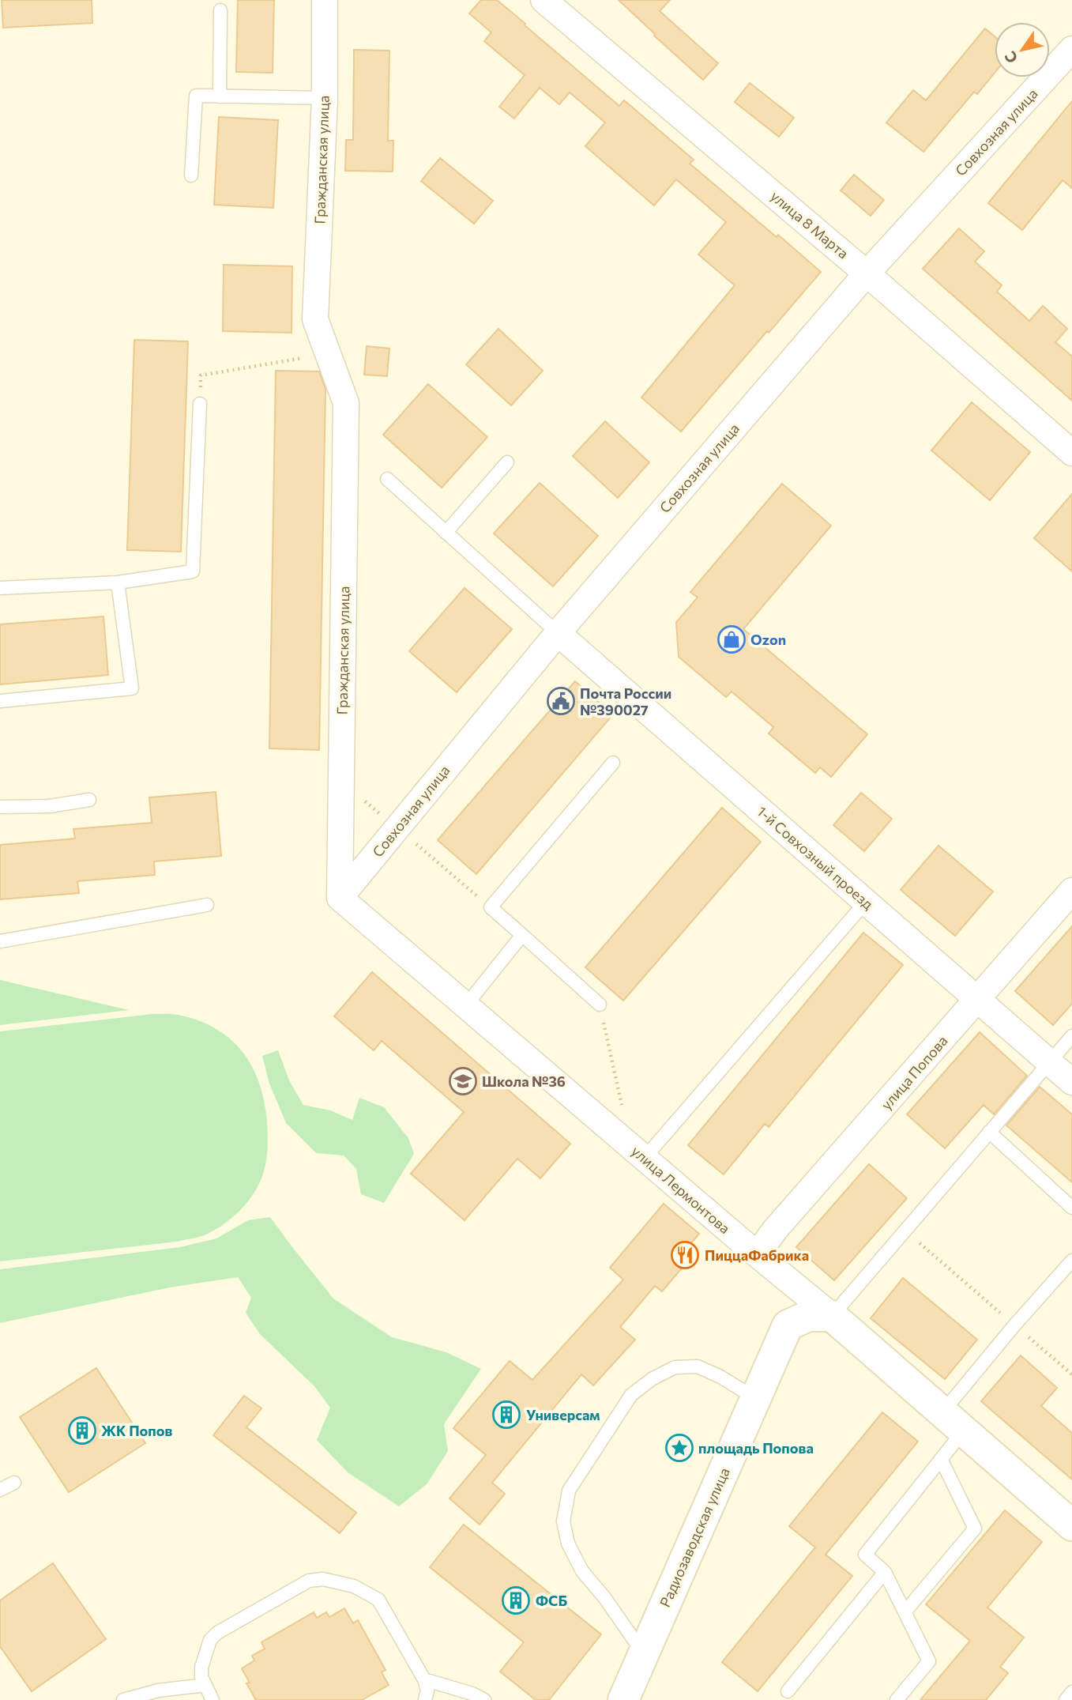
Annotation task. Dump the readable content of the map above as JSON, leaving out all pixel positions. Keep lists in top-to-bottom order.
{
  "streets": {
    "street": [
      "Совхозная улица",
      "Гражданская улица",
      "улица 8 Марта",
      "1-й Совхозный проезд",
      "улица Попова",
      "улица Лермонтова",
      "Радиозаводская улица"
    ]
  },
  "crossings": [
    ["Совхозная улица", "Гражданская улица"],
    ["Совхозная улица", "улица 8 Марта"],
    ["Совхозная улица", "1-й Совхозный проезд"],
    ["Совхозная улица", "улица Лермонтова"],
    ["Гражданская улица", "улица Лермонтова"],
    ["1-й Совхозный проезд", "улица Попова"],
    ["улица Попова", "улица Лермонтова"],
    ["улица Лермонтова", "Радиозаводская улица"]
  ],
  "places": {
    "shop": ["Ozon"],
    "public building": ["Почта России №390027"],
    "school or university": ["Школа №36"],
    "restaurant": ["ПиццаФабрика"],
    "building": ["Универсам", "ЖК Попов", "ФСБ"],
    "place": ["площадь Попова"]
  },
  "north": "bottom left"
}
